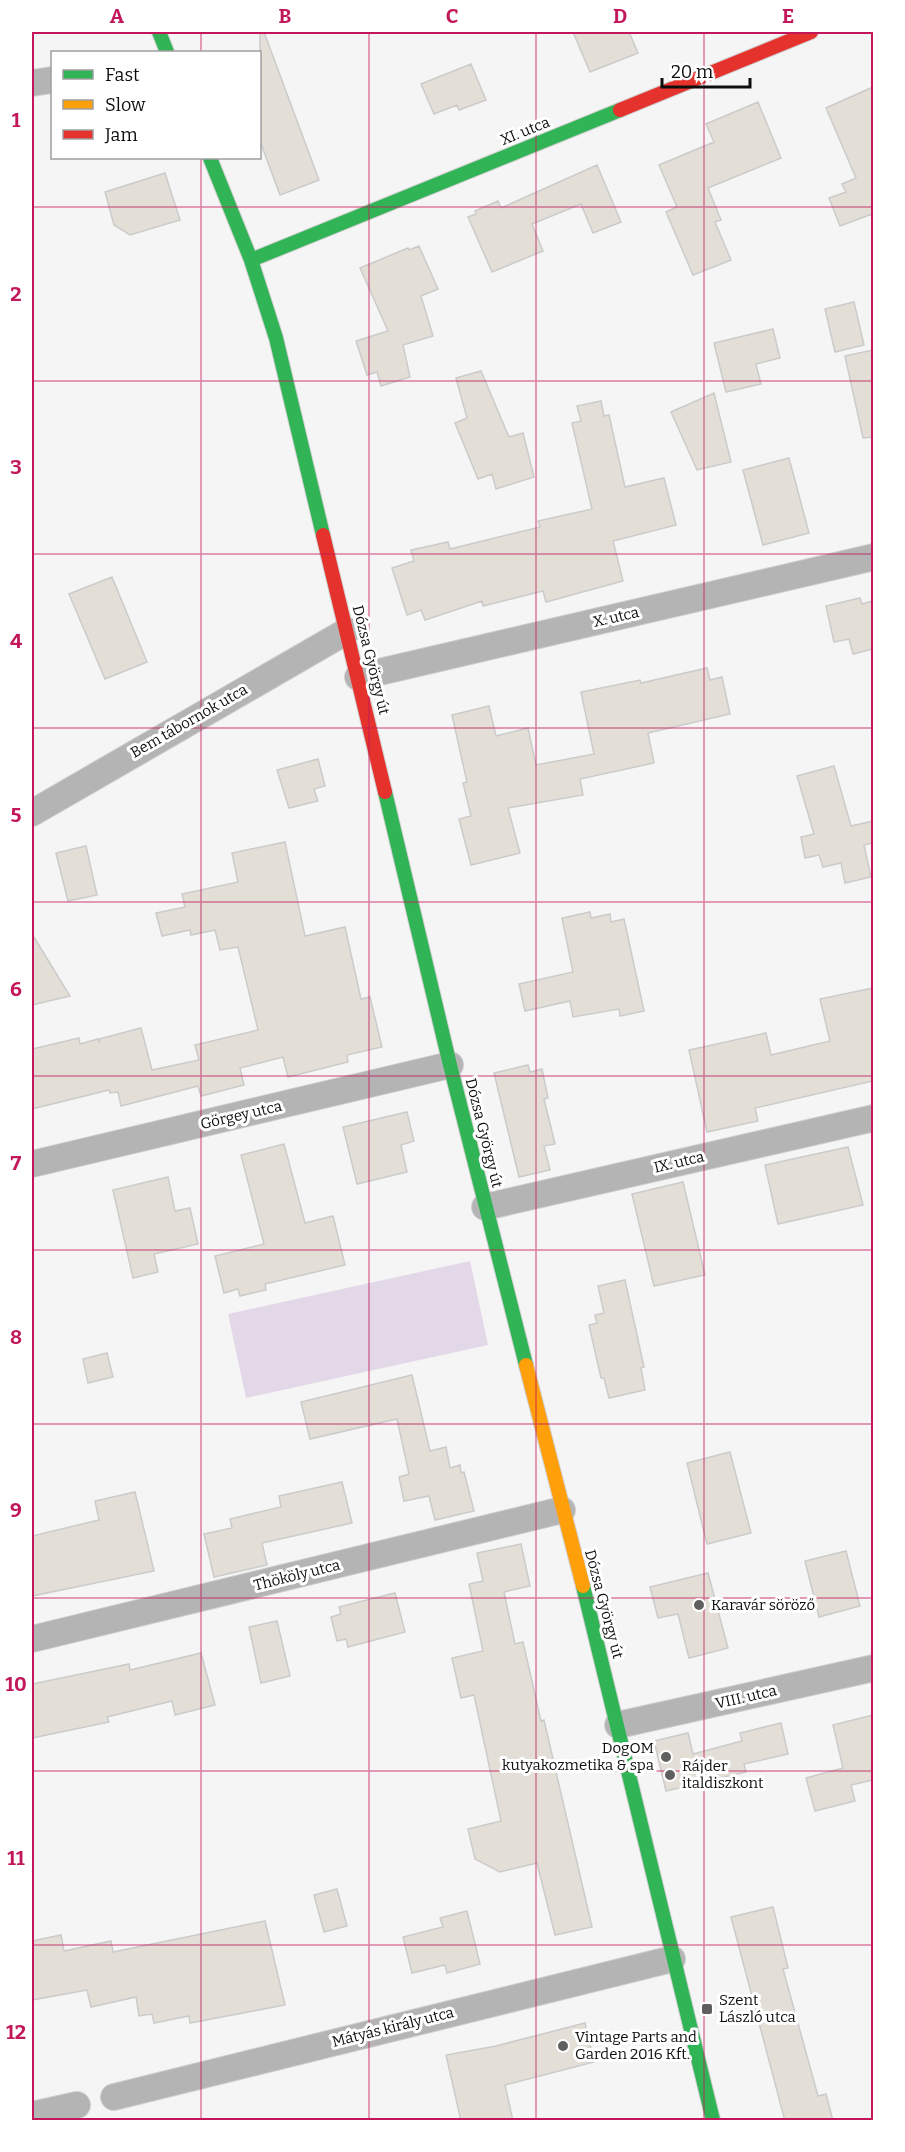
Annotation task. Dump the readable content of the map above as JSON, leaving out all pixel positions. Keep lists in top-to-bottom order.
{
  "streets": {
    "street": [
      "XI. utca",
      "X. utca",
      "Dózsa György út",
      "Bem tábornok utca",
      "Görgey utca",
      "IX. utca",
      "Thököly utca",
      "VIII. utca",
      "Mátyás király utca"
    ]
  },
  "crossings": [
    ["XI. utca", "Dózsa György út"],
    ["X. utca", "Dózsa György út"],
    ["Dózsa György út", "Bem tábornok utca"],
    ["Dózsa György út", "Görgey utca"],
    ["Dózsa György út", "IX. utca"],
    ["Dózsa György út", "Thököly utca"],
    ["Dózsa György út", "VIII. utca"],
    ["Dózsa György út", "Mátyás király utca"]
  ],
  "places": {
    "other": [
      "Karavár söröző",
      "DogOM kutyakozmetika & spa",
      "Rájder italdiszkont",
      "Vintage Parts and Garden 2016 Kft."
    ],
    "transit": ["Szent László utca"]
  },
  "legend": ["Fast", "Slow", "Jam"],
  "scale_bar": "20 m",
  "grid": {
    "columns": [
      "A",
      "B",
      "C",
      "D",
      "E"
    ],
    "rows": [
      "1",
      "2",
      "3",
      "4",
      "5",
      "6",
      "7",
      "8",
      "9",
      "10",
      "11",
      "12"
    ]
  }
}
